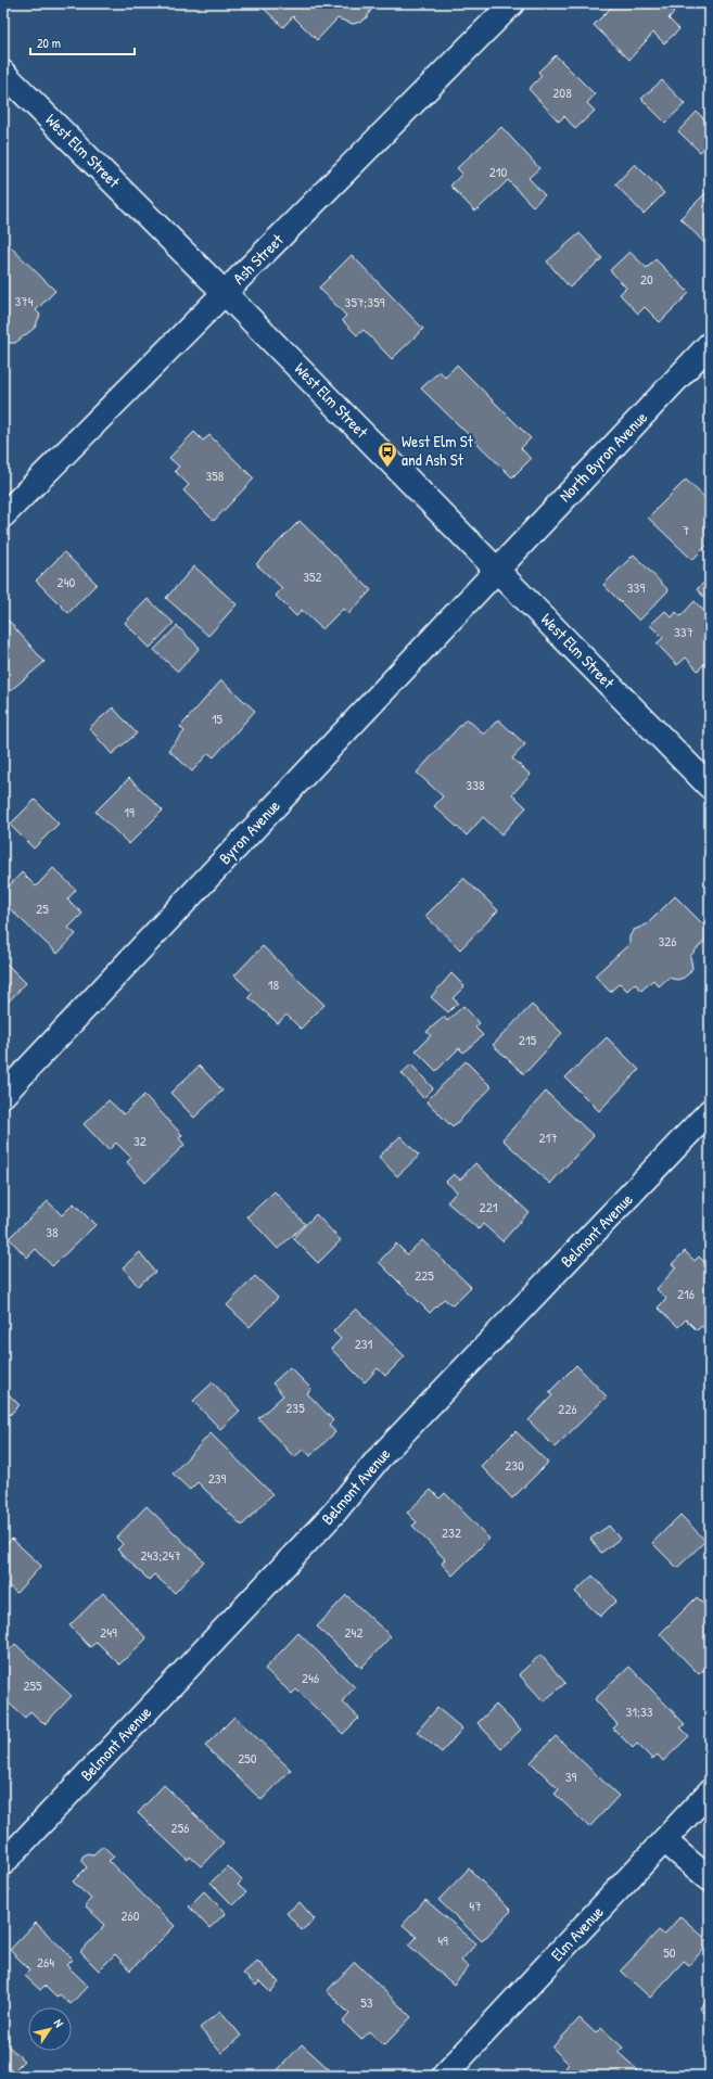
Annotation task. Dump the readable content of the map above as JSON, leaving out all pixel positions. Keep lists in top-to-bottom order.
{
  "streets": {
    "street": [
      "West Elm Street",
      "Ash Street",
      "North Byron Avenue",
      "Byron Avenue",
      "Belmont Avenue",
      "Elm Avenue"
    ]
  },
  "crossings": [
    ["West Elm Street", "Ash Street"],
    ["West Elm Street", "North Byron Avenue"],
    ["West Elm Street", "Byron Avenue"],
    ["North Byron Avenue", "Byron Avenue"]
  ],
  "places": {
    "bus stop": ["West Elm St and Ash St"]
  },
  "house_numbers": [
    "208",
    "210",
    "20",
    "374",
    "357;359",
    "358",
    "7",
    "352",
    "240",
    "339",
    "337",
    "15",
    "338",
    "19",
    "25",
    "326",
    "18",
    "215",
    "217",
    "32",
    "221",
    "38",
    "225",
    "216",
    "231",
    "235",
    "226",
    "230",
    "239",
    "232",
    "243;247",
    "249",
    "242",
    "246",
    "255",
    "31;33",
    "250",
    "39",
    "256",
    "47",
    "260",
    "49",
    "50",
    "264",
    "53"
  ],
  "scale_bar": "20 m",
  "north": "top right"
}
